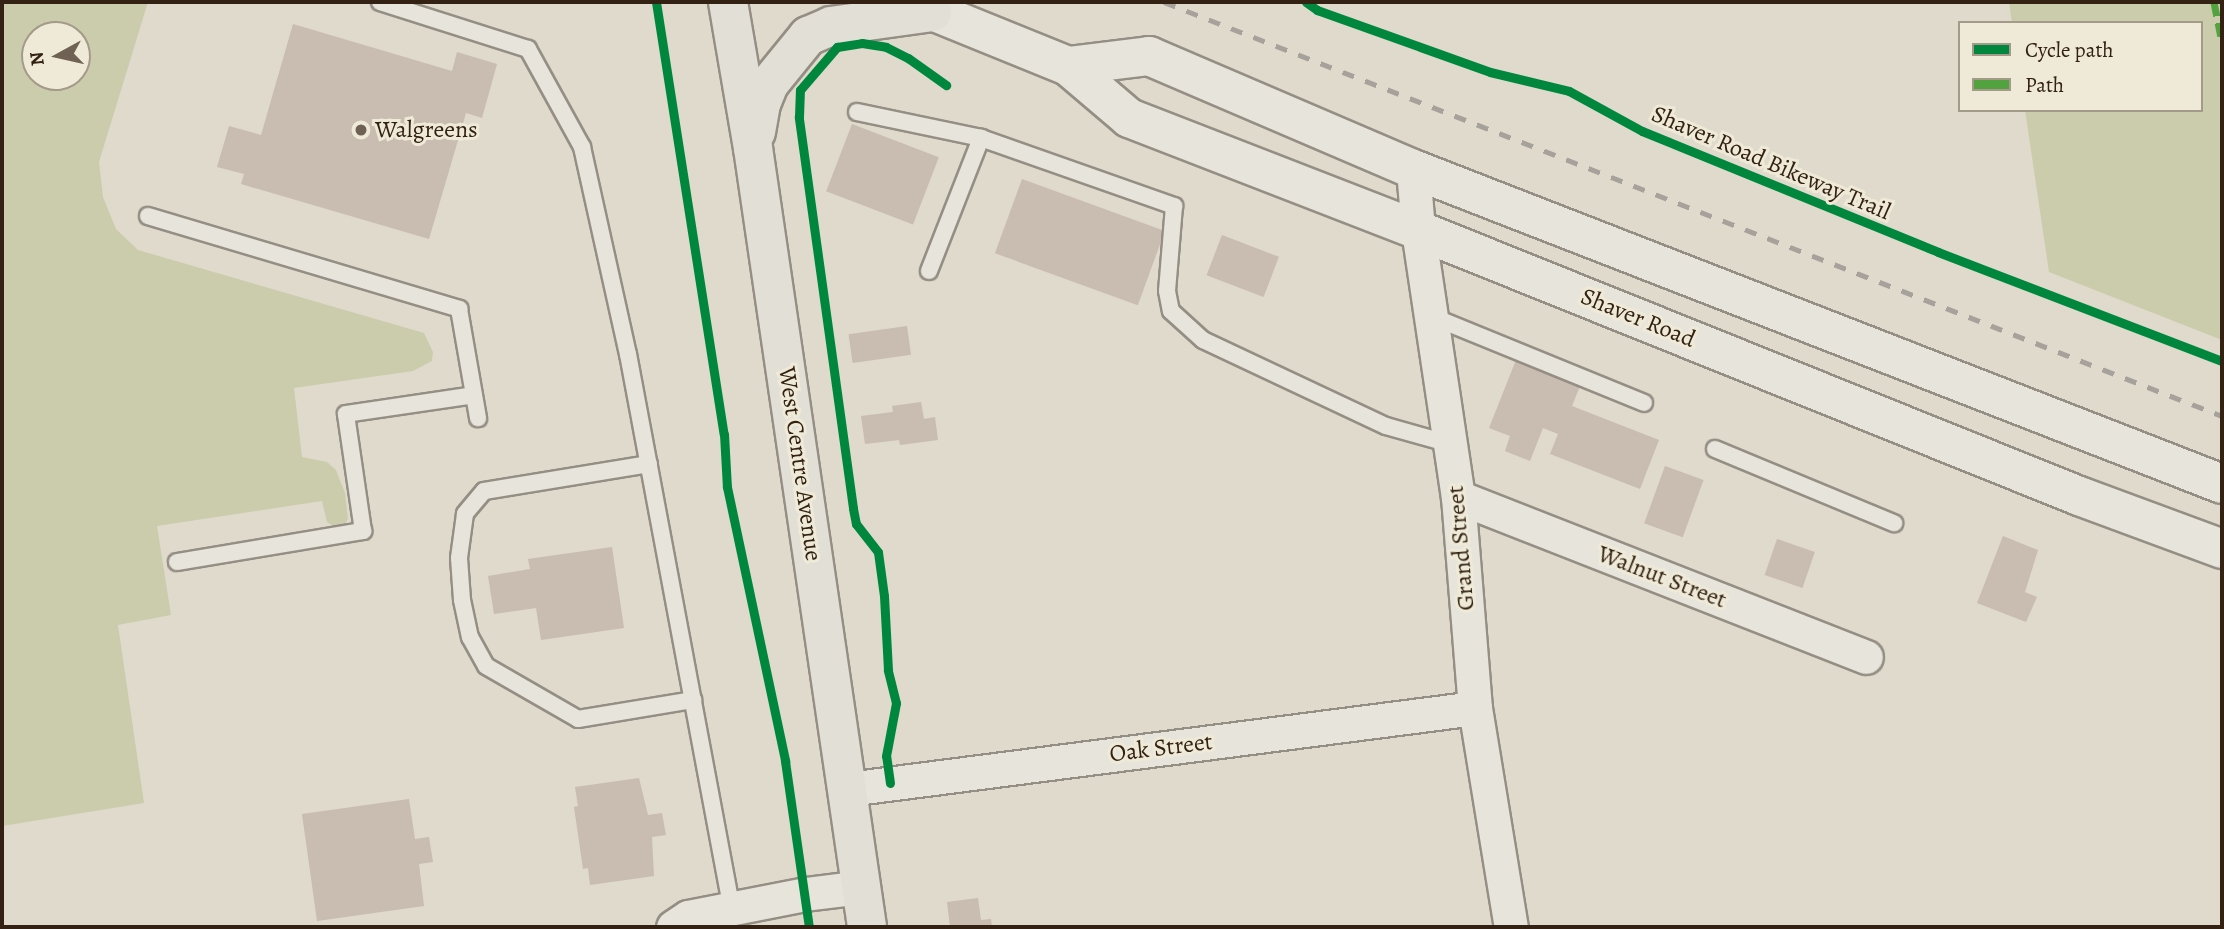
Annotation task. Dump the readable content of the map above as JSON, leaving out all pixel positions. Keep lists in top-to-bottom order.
{
  "streets": {
    "main road": ["Shaver Road", "West Centre Avenue"],
    "street": ["Grand Street", "Walnut Street", "Oak Street"],
    "cycle path": ["Shaver Road Bikeway Trail"]
  },
  "crossings": [
    ["Shaver Road", "Grand Street"],
    ["West Centre Avenue", "Oak Street"],
    ["Grand Street", "Walnut Street"],
    ["Grand Street", "Oak Street"]
  ],
  "places": ["Walgreens"],
  "legend": ["Cycle path", "Path"],
  "north": "left"
}
